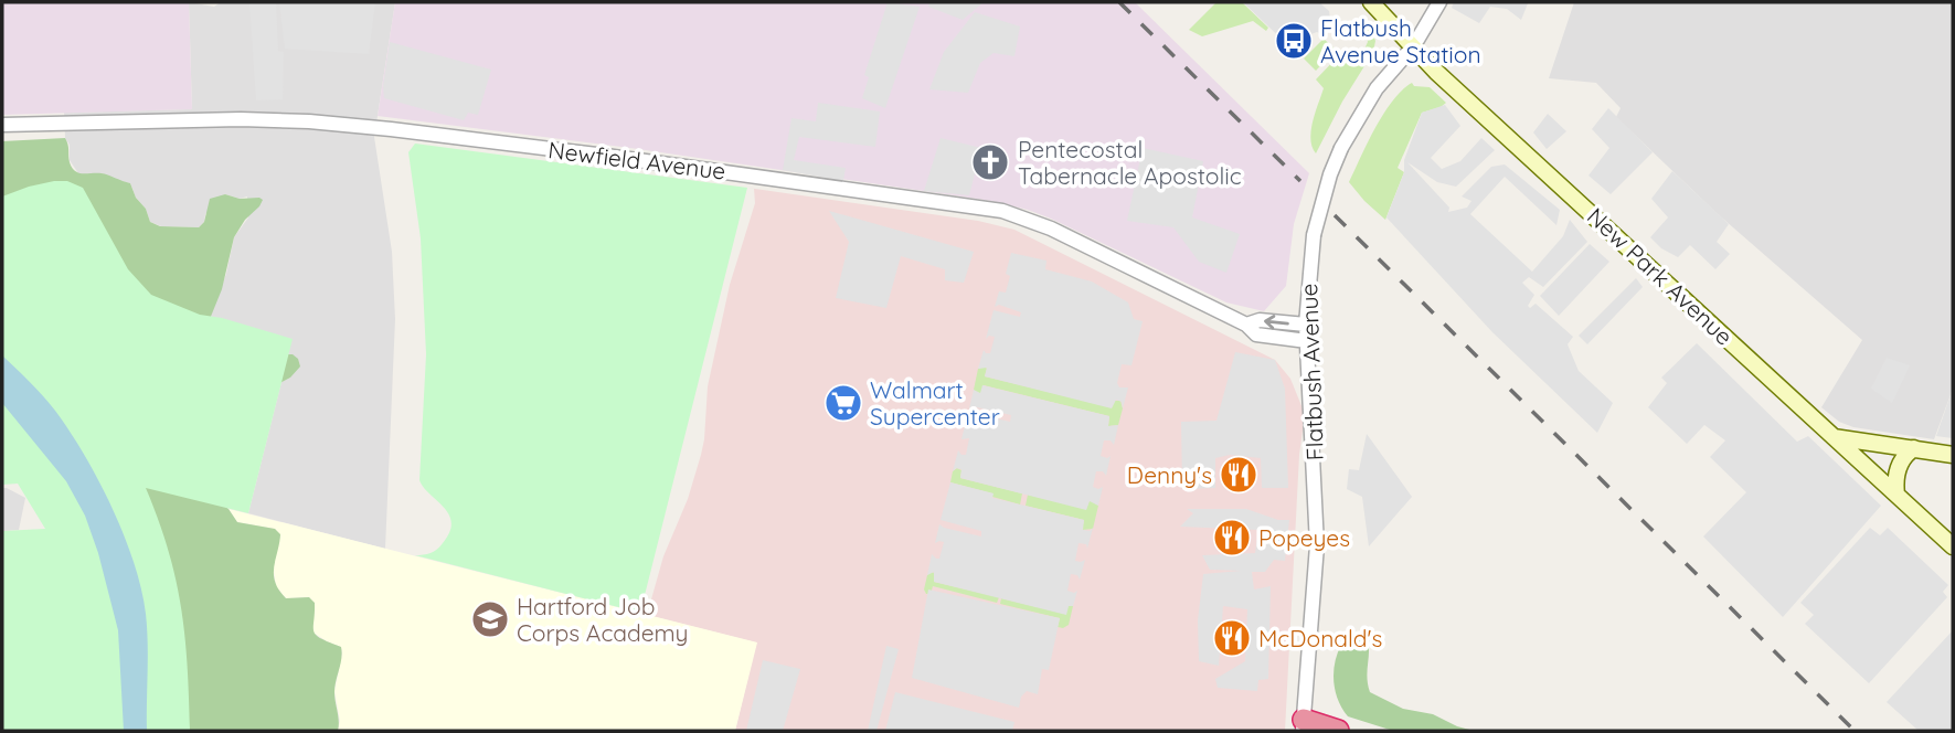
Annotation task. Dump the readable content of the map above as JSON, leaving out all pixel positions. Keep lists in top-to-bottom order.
{
  "streets": {
    "main road": ["New Park Avenue"],
    "street": ["Newfield Avenue", "Flatbush Avenue"]
  },
  "crossings": [
    ["Newfield Avenue", "Flatbush Avenue"],
    ["New Park Avenue", "Flatbush Avenue"]
  ],
  "places": {
    "bus stop": ["Flatbush Avenue Station"],
    "church": ["Pentecostal Tabernacle Apostolic"],
    "supermarket": ["Walmart Supercenter"],
    "restaurant": ["Denny's", "Popeyes", "McDonald's"],
    "school or university": ["Hartford Job Corps Academy"]
  }
}
